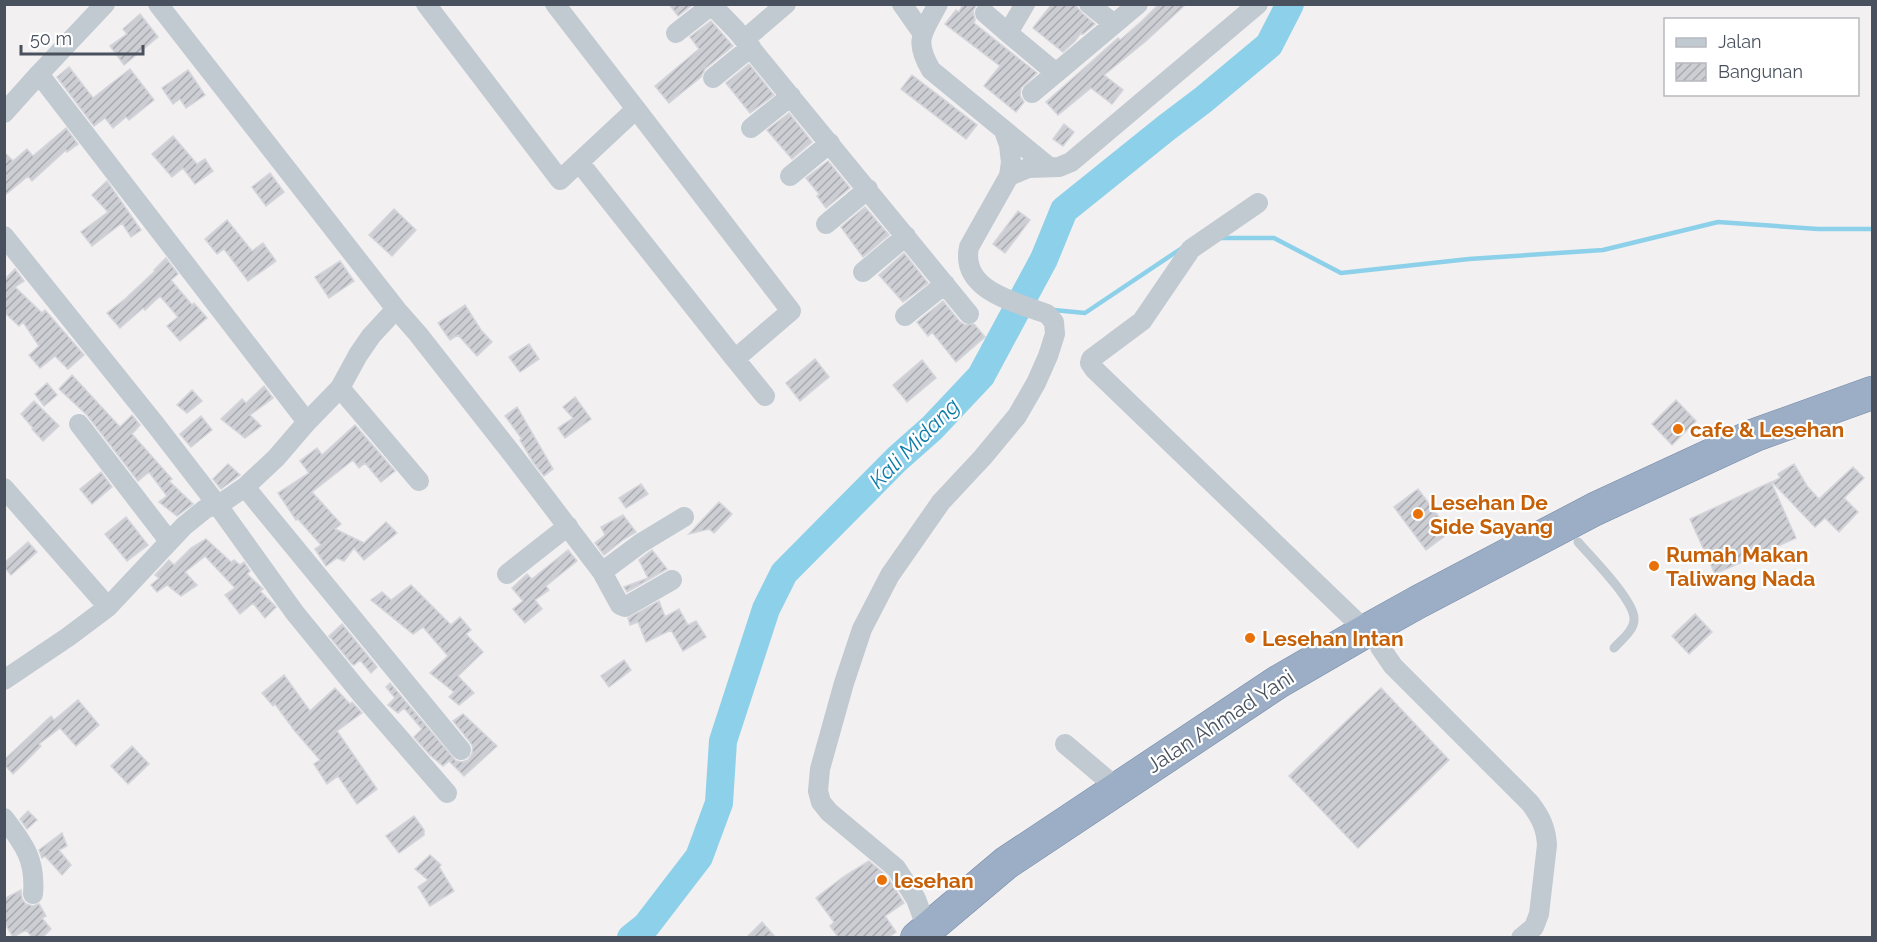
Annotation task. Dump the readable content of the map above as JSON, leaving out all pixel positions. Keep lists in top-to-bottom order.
{
  "streets": {
    "highway": ["Jalan Ahmad Yani"]
  },
  "water": ["Kali Midang"],
  "places": [
    "cafe & Lesehan",
    "Lesehan De Side Sayang",
    "Rumah Makan Taliwang Nada",
    "Lesehan Intan",
    "lesehan"
  ],
  "legend": ["Jalan", "Bangunan"],
  "scale_bar": "50 m"
}
